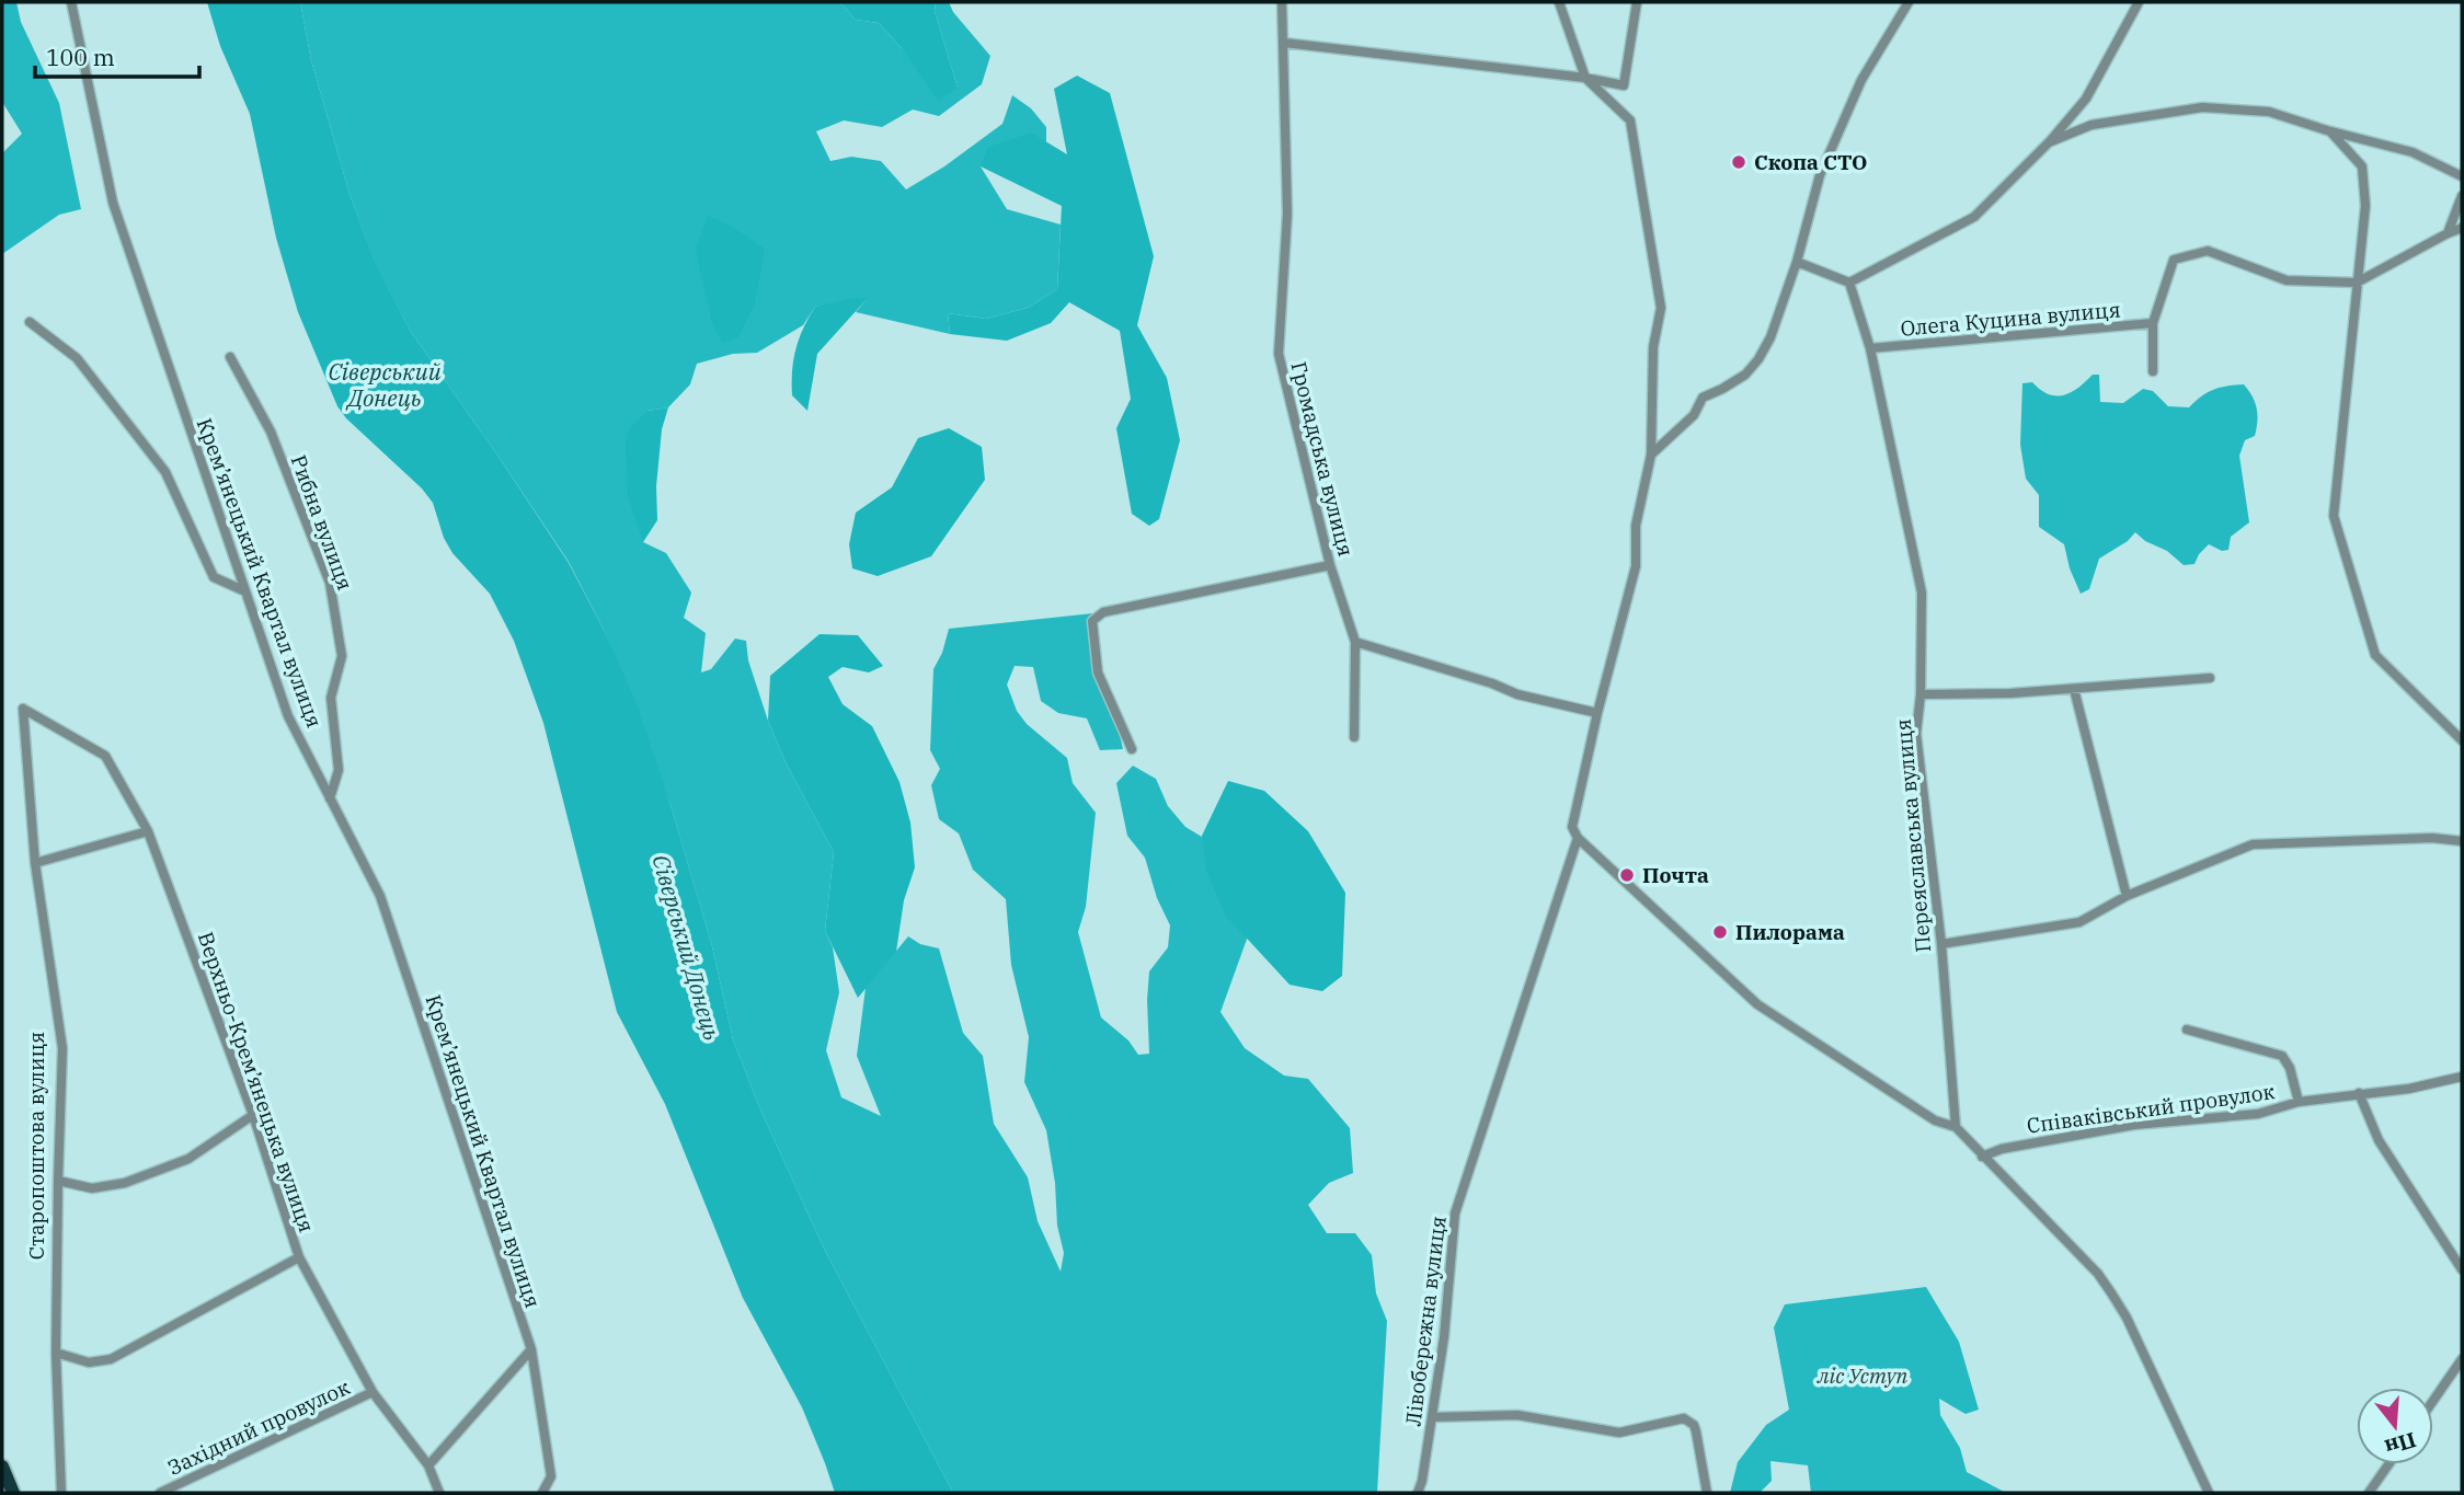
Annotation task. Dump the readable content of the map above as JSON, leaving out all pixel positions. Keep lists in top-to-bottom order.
{
  "streets": {
    "street": [
      "Олега Куцина вулиця",
      "Громадська вулиця",
      "Рибна вулиця",
      "Крем’янецький Квартал вулиця",
      "Переяславська вулиця",
      "Верхньо-Крем’янецька вулиця",
      "Співаківський провулок",
      "Старопоштова вулиця",
      "Лівобережна вулиця",
      "Західний провулок"
    ]
  },
  "crossings": [
    ["Олега Куцина вулиця", "Переяславська вулиця"],
    ["Рибна вулиця", "Крем’янецький Квартал вулиця"],
    ["Верхньо-Крем’янецька вулиця", "Старопоштова вулиця"],
    ["Верхньо-Крем’янецька вулиця", "Західний провулок"]
  ],
  "water": ["Сіверський Донець"],
  "parks": ["ліс Уступ"],
  "places": ["Скопа СТО", "Почта", "Пилорама"],
  "scale_bar": "100 m",
  "north": "bottom"
}
